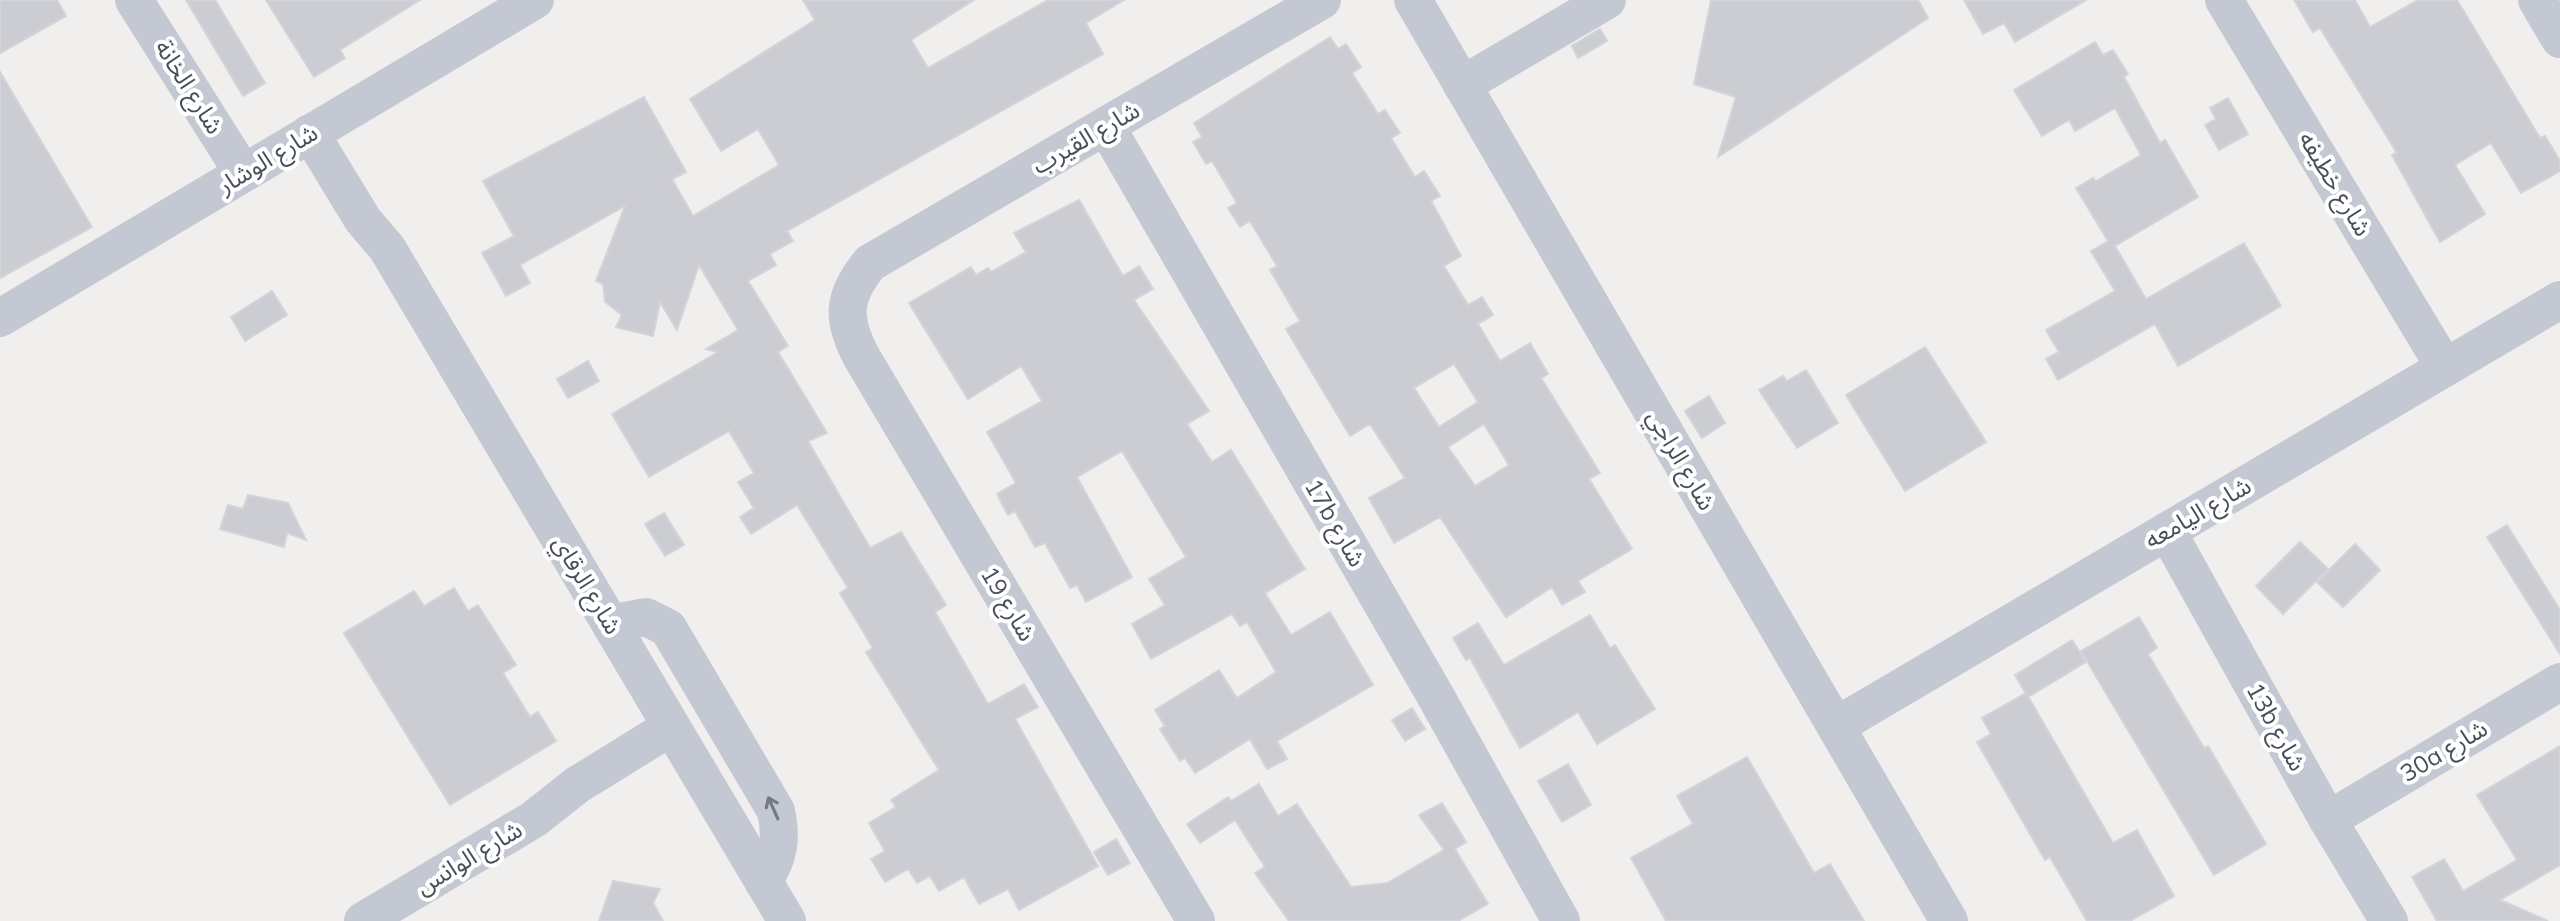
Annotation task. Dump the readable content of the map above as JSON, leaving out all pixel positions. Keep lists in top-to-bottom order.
{
  "streets": {
    "street": [
      "شارع الخانة",
      "شارع القيرب",
      "شارع الوشار",
      "شارع خطيفه",
      "شارع الراجي",
      "شارع اليامعه",
      "17b شارع",
      "شارع الرقاي",
      "شارع 19",
      "13b شارع",
      "30a شارع",
      "شارع الوانس"
    ]
  },
  "crossings": [
    ["شارع الخانة", "شارع الوشار"],
    ["شارع القيرب", "17b شارع"],
    ["شارع القيرب", "شارع 19"],
    ["شارع الوشار", "شارع الرقاي"],
    ["شارع خطيفه", "شارع اليامعه"],
    ["شارع الراجي", "شارع اليامعه"],
    ["شارع اليامعه", "13b شارع"],
    ["شارع الرقاي", "شارع الوانس"],
    ["13b شارع", "30a شارع"]
  ]
}
